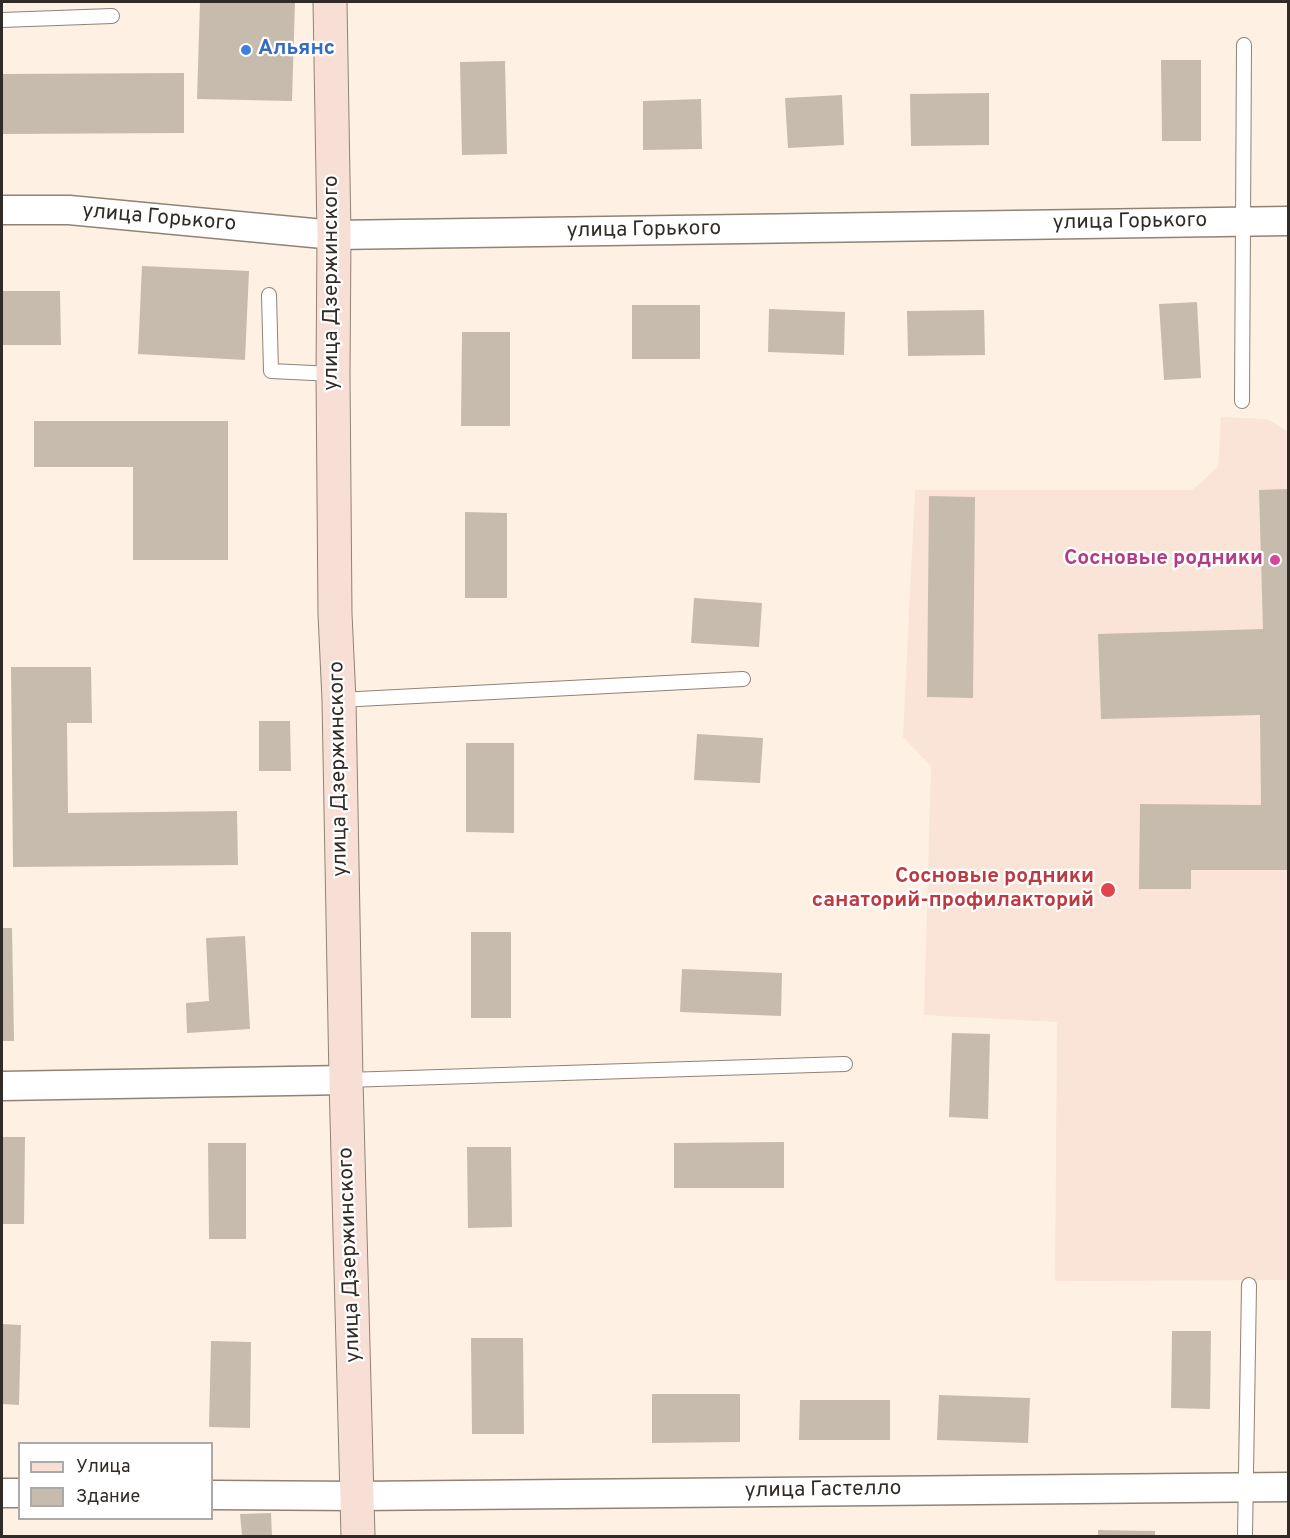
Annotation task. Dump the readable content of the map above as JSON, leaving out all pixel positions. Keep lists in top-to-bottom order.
{
  "streets": {
    "street": ["улица Горького", "улица Дзержинского", "улица Гастелло"]
  },
  "crossings": [
    ["улица Горького", "улица Дзержинского"],
    ["улица Дзержинского", "улица Гастелло"]
  ],
  "places": ["Альянс", "Сосновые родники", "Сосновые родники санаторий-профилакторий"],
  "legend": ["Улица", "Здание"]
}
